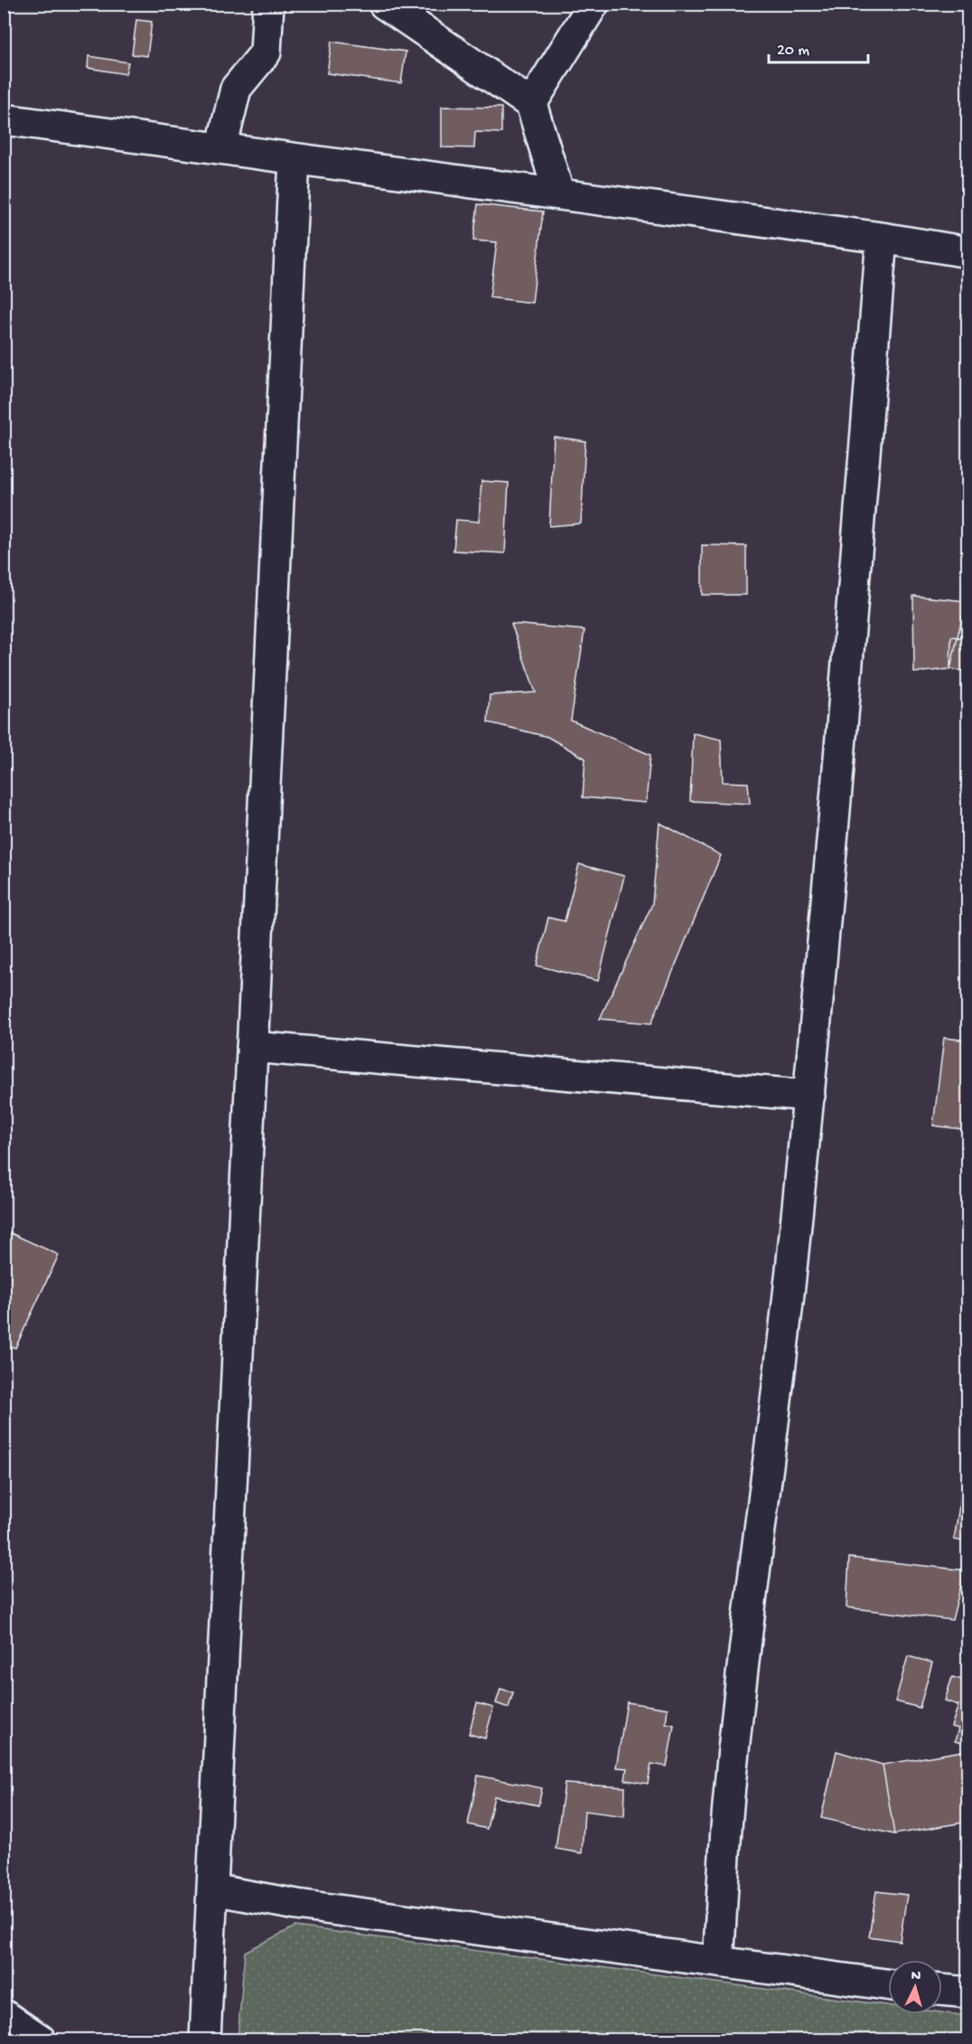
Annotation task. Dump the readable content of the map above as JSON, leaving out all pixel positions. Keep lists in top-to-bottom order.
{
  "scale_bar": "20 m",
  "north": "top"
}
